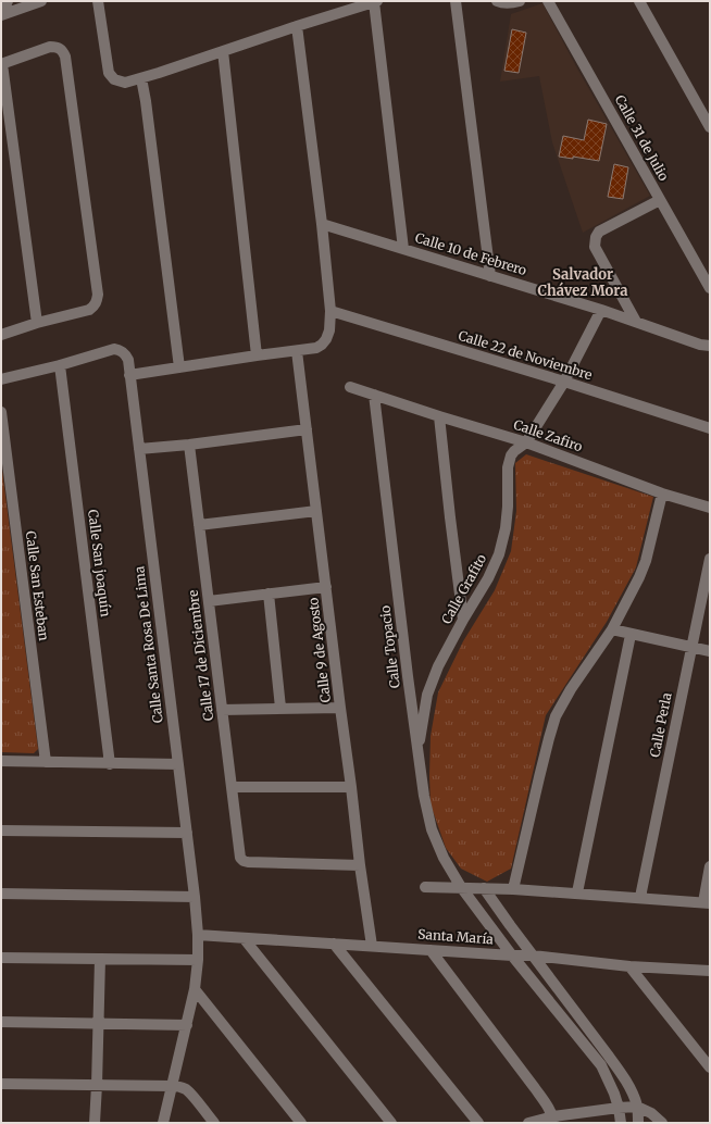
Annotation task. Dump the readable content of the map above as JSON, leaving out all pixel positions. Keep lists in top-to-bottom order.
{
  "streets": {
    "street": [
      "Calle 31 de Julio",
      "Calle 10 de Febrero",
      "Calle 22 de Noviembre",
      "Calle Zafiro",
      "Calle San joaquín",
      "Calle San Esteban",
      "Calle Grafito",
      "Calle Santa Rosa De Lima",
      "Calle Topacio",
      "Calle 9 de Agosto",
      "Calle 17 de Diciembre",
      "Calle Perla",
      "Santa María"
    ]
  },
  "crossings": [
    ["Calle 10 de Febrero", "Calle Grafito"],
    ["Calle 22 de Noviembre", "Calle Grafito"],
    ["Calle Zafiro", "Calle Grafito"],
    ["Calle Zafiro", "Calle Topacio"],
    ["Calle San joaquín", "Calle Santa Rosa De Lima"],
    ["Calle Grafito", "Calle Topacio"],
    ["Calle Santa Rosa De Lima", "Santa María"],
    ["Calle Topacio", "Santa María"],
    ["Calle 9 de Agosto", "Calle 17 de Diciembre"],
    ["Calle 9 de Agosto", "Santa María"]
  ],
  "districts": ["Salvador Chávez Mora"]
}
